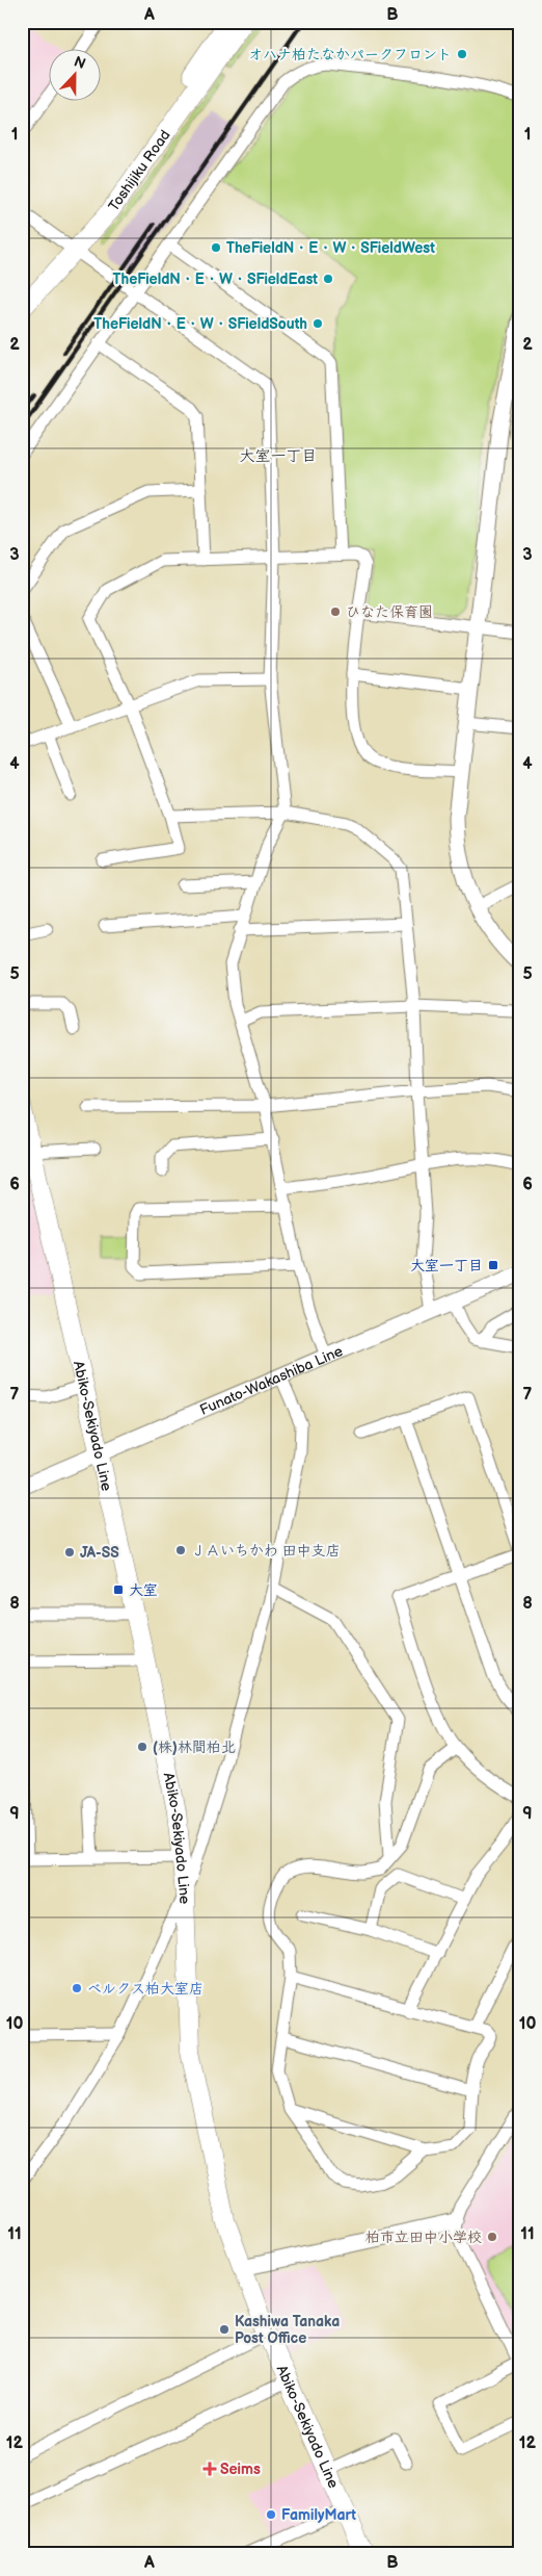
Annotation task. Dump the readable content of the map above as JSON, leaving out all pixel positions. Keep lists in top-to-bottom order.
{
  "streets": {
    "main road": ["Toshijiku Road", "Abiko-Sekiyado Line"],
    "street": ["Funato-Wakashiba Line"]
  },
  "crossings": [
    ["Funato-Wakashiba Line", "Abiko-Sekiyado Line"]
  ],
  "districts": ["大室一丁目"],
  "places": {
    "other": [
      "オハナ柏たなかパークフロント",
      "TheFieldN・E・W・SFieldWest",
      "TheFieldN・E・W・SFieldEast",
      "TheFieldN・E・W・SFieldSouth",
      "ひなた保育園",
      "ＪＡいちかわ 田中支店",
      "JA-SS",
      "(株)林間柏北",
      "ベルクス柏大室店",
      "柏市立田中小学校",
      "Kashiwa Tanaka Post Office",
      "FamilyMart"
    ],
    "transit": ["大室一丁目", "大室"],
    "health": ["Seims"]
  },
  "north": "top",
  "grid": {
    "columns": ["A", "B"],
    "rows": [
      "1",
      "2",
      "3",
      "4",
      "5",
      "6",
      "7",
      "8",
      "9",
      "10",
      "11",
      "12"
    ]
  }
}
